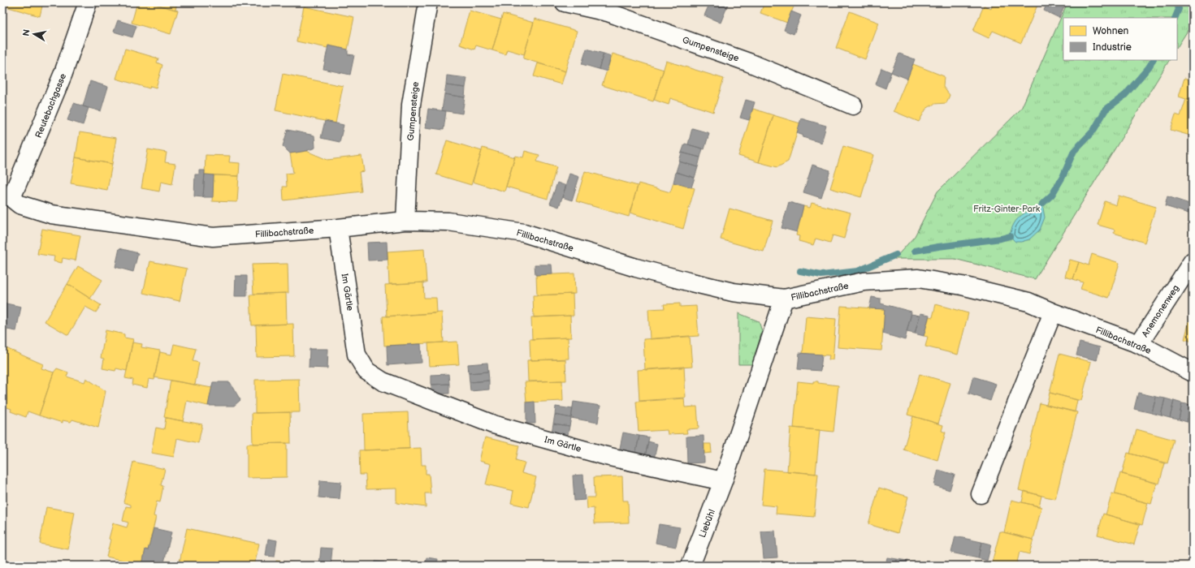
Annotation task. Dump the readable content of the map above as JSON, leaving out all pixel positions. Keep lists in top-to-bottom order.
{
  "streets": {
    "street": [
      "Gumpensteige",
      "Reutebachgasse",
      "Fillibachstraße",
      "Im Gärtle",
      "Anemonenweg",
      "Liebühl"
    ]
  },
  "crossings": [
    ["Gumpensteige", "Fillibachstraße"],
    ["Reutebachgasse", "Fillibachstraße"],
    ["Fillibachstraße", "Im Gärtle"],
    ["Fillibachstraße", "Anemonenweg"],
    ["Im Gärtle", "Liebühl"]
  ],
  "parks": ["Fritz-Ginter-Park"],
  "legend": ["Wohnen", "Industrie"],
  "north": "left"
}
